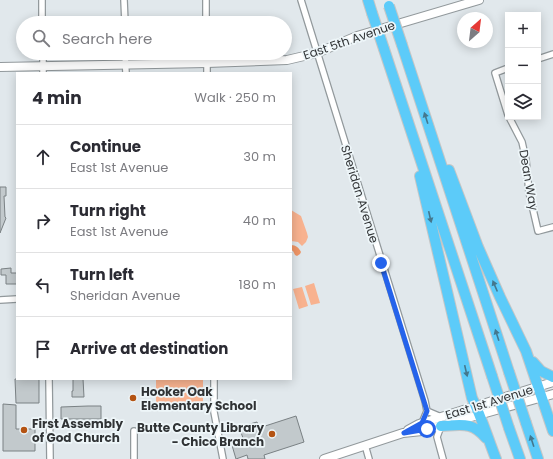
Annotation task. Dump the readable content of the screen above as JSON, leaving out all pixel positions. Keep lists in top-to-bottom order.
{
  "streets": {
    "street": [
      "East 5th Avenue",
      "Dean Way",
      "Sheridan Avenue",
      "East 1st Avenue"
    ]
  },
  "crossings": [
    ["East 5th Avenue", "Sheridan Avenue"]
  ],
  "places": ["Hooker Oak Elementary School", "First Assembly of God Church", "Butte County Library - Chico Branch"],
  "north": "top right",
  "page": {
    "map_buttons": ["+", "−"],
    "search": "Search here",
    "heading": ["4 min", "Walk · 250 m"],
    "list": [
      ["Continue", "East 1st Avenue", "30 m"],
      ["Turn right", "East 1st Avenue", "40 m"],
      ["Turn left", "Sheridan Avenue", "180 m"],
      "Arrive at destination"
    ]
  }
}
